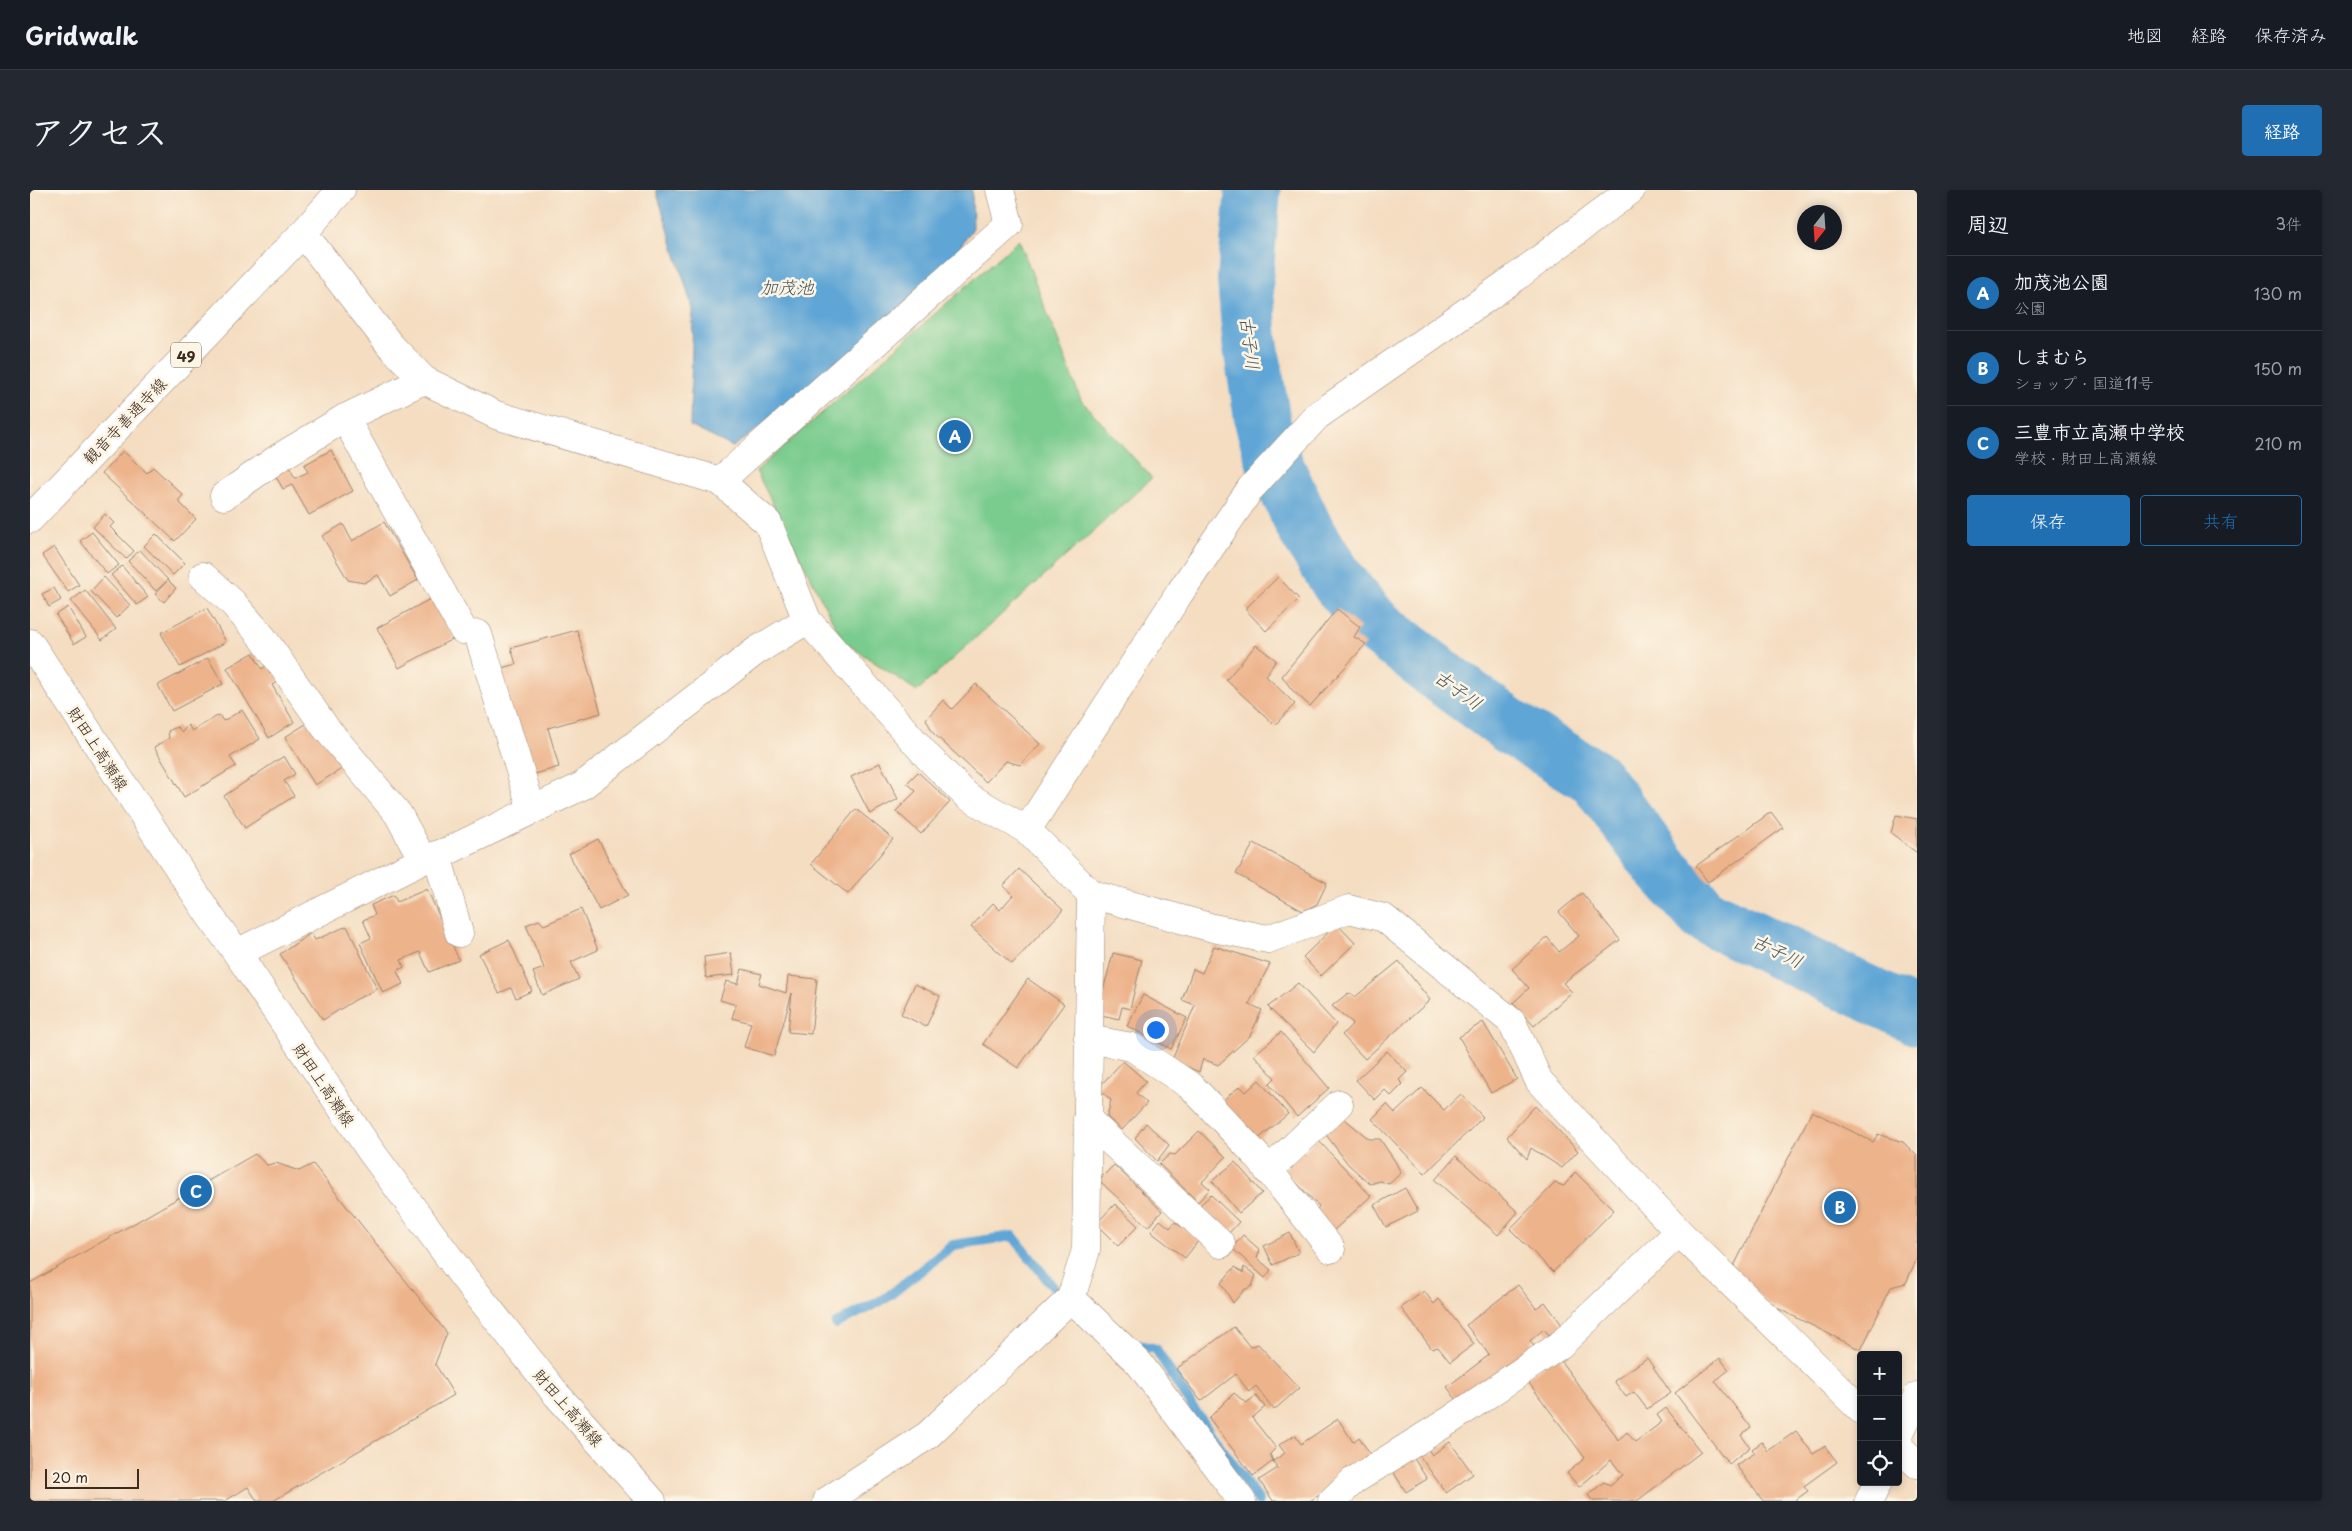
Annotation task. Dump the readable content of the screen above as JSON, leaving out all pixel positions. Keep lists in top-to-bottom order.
{
  "streets": {
    "main road": ["49", "観音寺善通寺線", "財田上高瀬線"]
  },
  "water": ["加茂池", "古子川"],
  "scale_bar": "20 m",
  "north": "bottom",
  "page": {
    "header": "Gridwalk",
    "nav": ["地図", "経路", "保存済み"],
    "title": "アクセス",
    "buttons": [
      "経路",
      ["保存", "共有"]
    ],
    "heading": ["周辺", "3件"],
    "list": [
      {
        "mark": "A",
        "name": "加茂池公園",
        "note": "公園",
        "value": "130 m"
      },
      {
        "mark": "B",
        "name": "しまむら",
        "note": "ショップ · 国道11号",
        "value": "150 m"
      },
      {
        "mark": "C",
        "name": "三豊市立高瀬中学校",
        "note": "学校 · 財田上高瀬線",
        "value": "210 m"
      }
    ],
    "pins": ["A", "C", "B"],
    "map_buttons": ["+", "−"],
    "scale": "20 m"
  }
}
